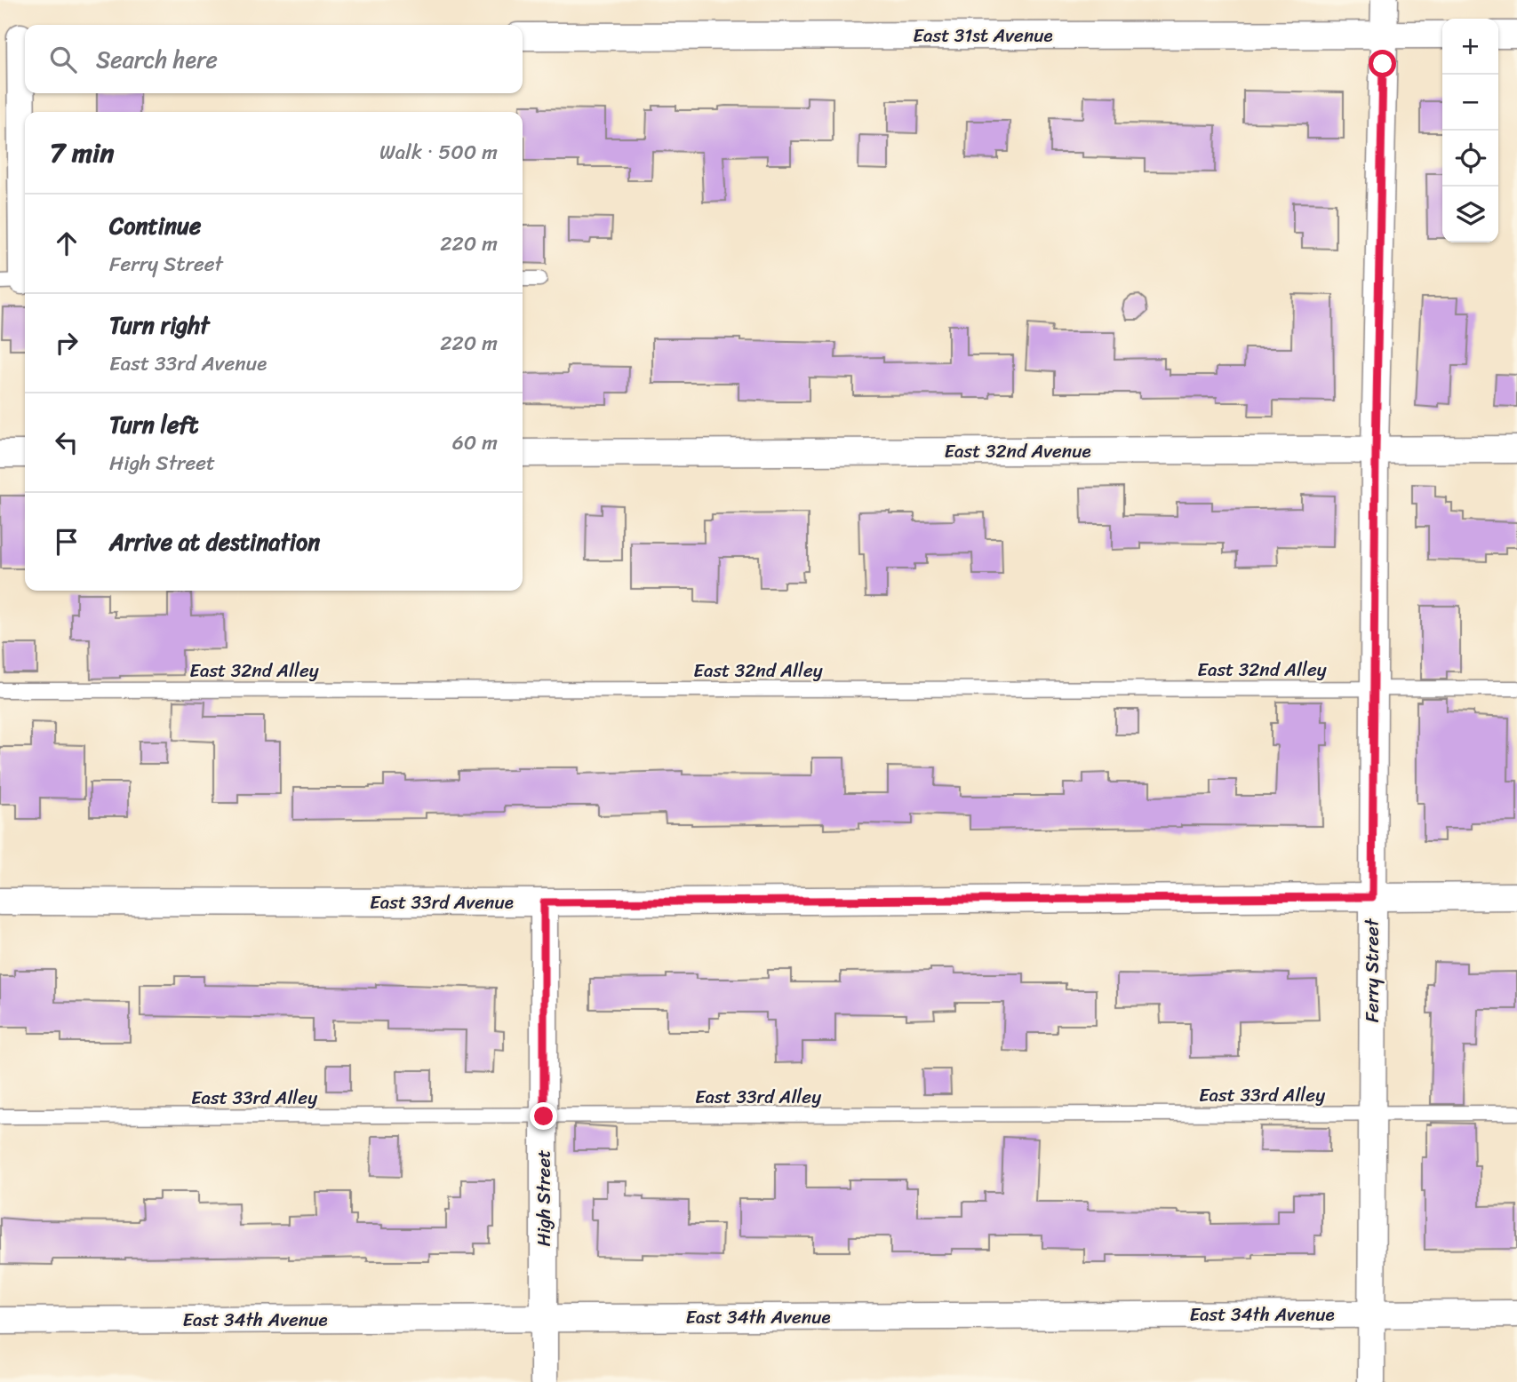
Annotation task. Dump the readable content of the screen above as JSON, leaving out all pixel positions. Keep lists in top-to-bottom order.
{
  "streets": {
    "street": [
      "East 31st Avenue",
      "East 32nd Avenue",
      "East 33rd Avenue",
      "Ferry Street",
      "High Street",
      "East 34th Avenue"
    ],
    "lane": ["East 32nd Alley", "East 33rd Alley"]
  },
  "crossings": [
    ["East 31st Avenue", "Ferry Street"],
    ["East 32nd Avenue", "Ferry Street"],
    ["East 32nd Alley", "Ferry Street"],
    ["East 33rd Avenue", "Ferry Street"],
    ["East 33rd Avenue", "High Street"],
    ["Ferry Street", "East 33rd Alley"],
    ["Ferry Street", "East 34th Avenue"],
    ["East 33rd Alley", "High Street"],
    ["High Street", "East 34th Avenue"]
  ],
  "page": {
    "map_buttons": ["+", "−"],
    "search": "Search here",
    "heading": ["7 min", "Walk · 500 m"],
    "list": [
      ["Continue", "Ferry Street", "220 m"],
      ["Turn right", "East 33rd Avenue", "220 m"],
      ["Turn left", "High Street", "60 m"],
      "Arrive at destination"
    ]
  }
}
